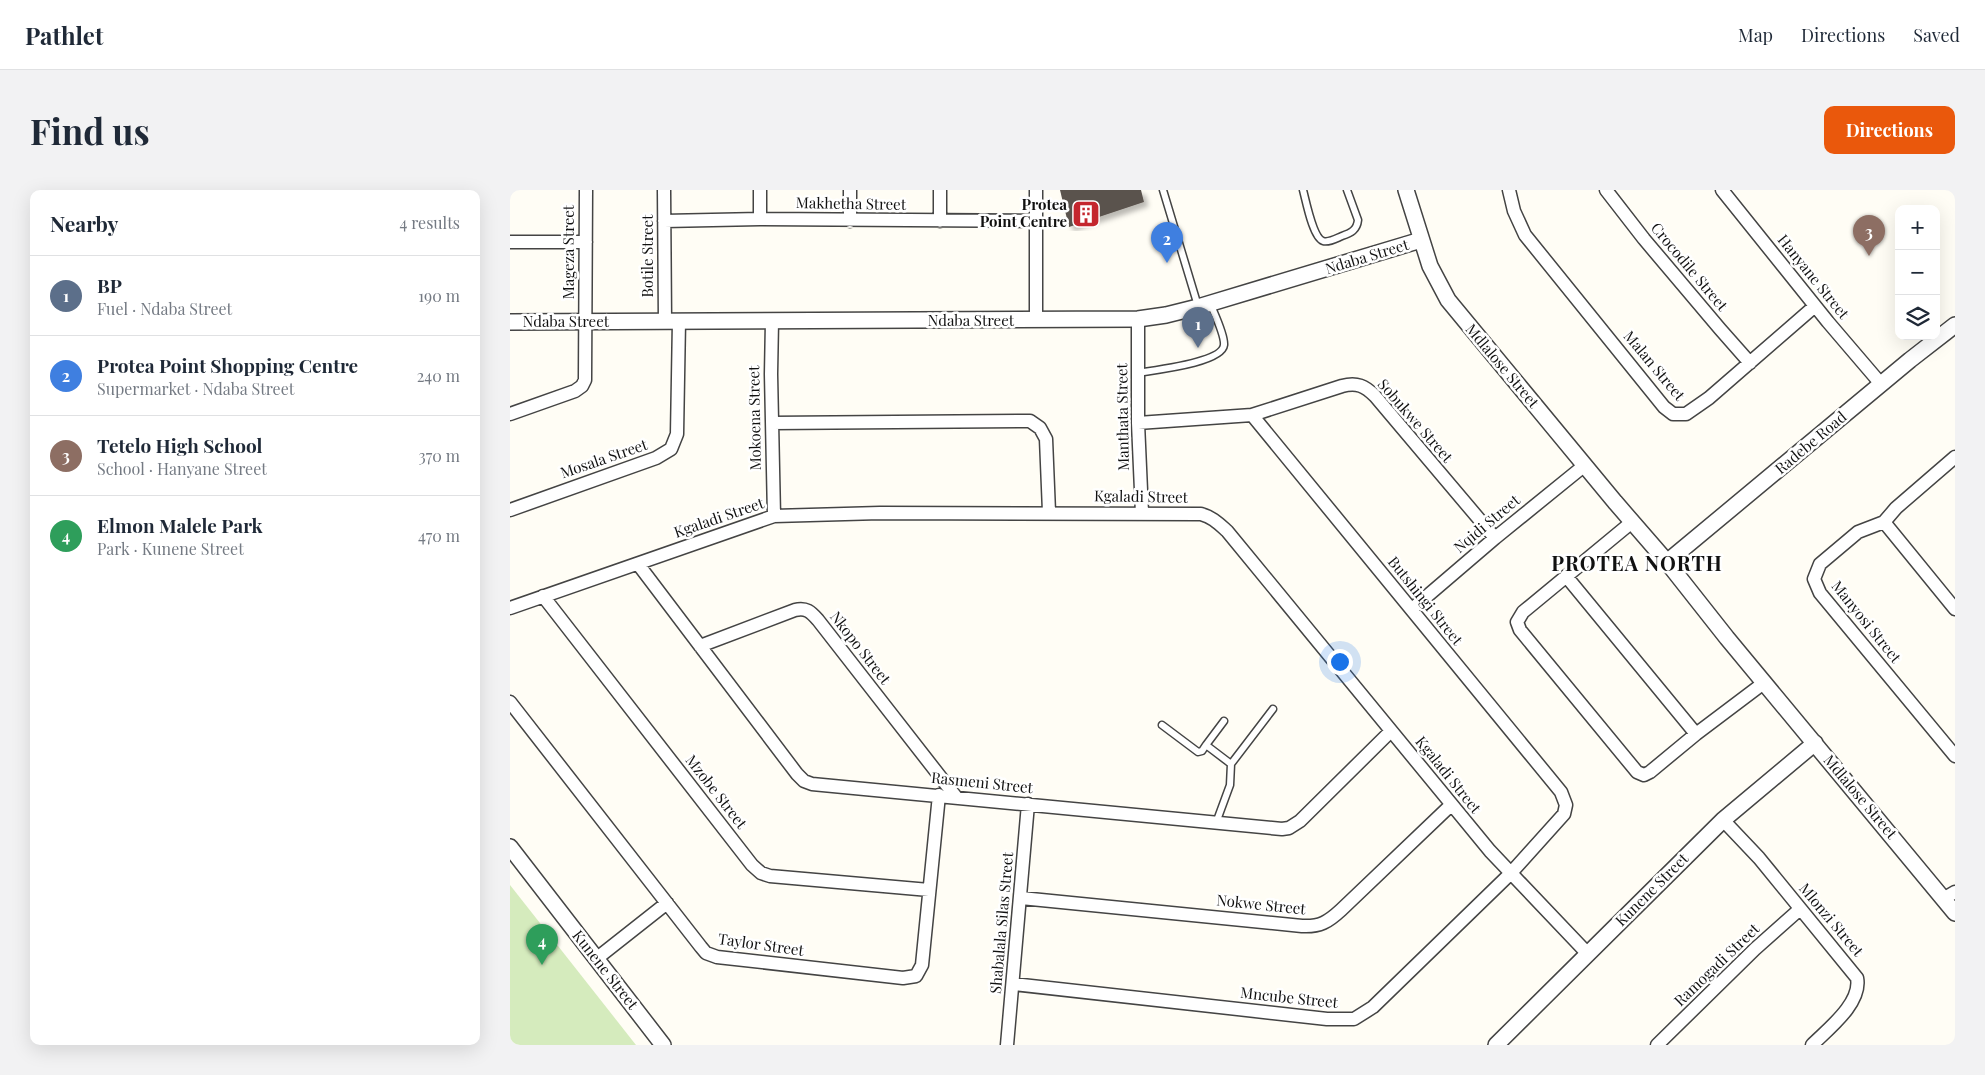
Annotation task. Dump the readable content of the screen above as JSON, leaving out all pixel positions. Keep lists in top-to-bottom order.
{
  "streets": {
    "street": [
      "Makhetha Street",
      "Mageza Street",
      "Botile Street",
      "Ndaba Street",
      "Crocodile Street",
      "Hanyane Street",
      "Mdlalose Street",
      "Malan Street",
      "Manthata Street",
      "Mokoena Street",
      "Sobukwe Street",
      "Radebe Road",
      "Mosala Street",
      "Kgaladi Street",
      "Nqidi Street",
      "Butshingi Street",
      "Manyosi Street",
      "Nkopo Street",
      "Rasmeni Street",
      "Mzobe Street",
      "Kunene Street",
      "Nokwe Street",
      "Mlonzi Street",
      "Shabalala Silas Street",
      "Taylor Street",
      "Ramogadi Street",
      "Mncube Street"
    ]
  },
  "crossings": [
    ["Makhetha Street", "Botile Street"],
    ["Mageza Street", "Ndaba Street"],
    ["Botile Street", "Ndaba Street"],
    ["Botile Street", "Mosala Street"],
    ["Ndaba Street", "Mdlalose Street"],
    ["Ndaba Street", "Manthata Street"],
    ["Ndaba Street", "Mokoena Street"],
    ["Ndaba Street", "Mosala Street"],
    ["Crocodile Street", "Malan Street"],
    ["Hanyane Street", "Malan Street"],
    ["Hanyane Street", "Radebe Road"],
    ["Mdlalose Street", "Radebe Road"],
    ["Mdlalose Street", "Nqidi Street"],
    ["Mdlalose Street", "Kunene Street"],
    ["Manthata Street", "Sobukwe Street"],
    ["Manthata Street", "Kgaladi Street"],
    ["Mokoena Street", "Kgaladi Street"],
    ["Sobukwe Street", "Nqidi Street"],
    ["Sobukwe Street", "Butshingi Street"],
    ["Kgaladi Street", "Rasmeni Street"],
    ["Kgaladi Street", "Mzobe Street"],
    ["Kgaladi Street", "Kunene Street"],
    ["Kgaladi Street", "Nokwe Street"],
    ["Kgaladi Street", "Mncube Street"],
    ["Nqidi Street", "Butshingi Street"],
    ["Butshingi Street", "Mncube Street"],
    ["Nkopo Street", "Rasmeni Street"],
    ["Rasmeni Street", "Shabalala Silas Street"],
    ["Rasmeni Street", "Taylor Street"],
    ["Mzobe Street", "Taylor Street"],
    ["Kunene Street", "Mlonzi Street"],
    ["Nokwe Street", "Shabalala Silas Street"],
    ["Mlonzi Street", "Ramogadi Street"],
    ["Shabalala Silas Street", "Mncube Street"]
  ],
  "districts": ["PROTEA NORTH"],
  "places": {
    "building": ["Protea Point Centre"]
  },
  "page": {
    "header": "Pathlet",
    "nav": ["Map", "Directions", "Saved"],
    "buttons": "Directions",
    "title": "Find us",
    "heading": ["Nearby", "4 results"],
    "map_buttons": ["+", "−"],
    "pins": [
      "3",
      "2",
      "1",
      "4"
    ],
    "list": [
      {
        "mark": "1",
        "name": "BP",
        "note": "Fuel · Ndaba Street",
        "value": "190 m"
      },
      {
        "mark": "2",
        "name": "Protea Point Shopping Centre",
        "note": "Supermarket · Ndaba Street",
        "value": "240 m"
      },
      {
        "mark": "3",
        "name": "Tetelo High School",
        "note": "School · Hanyane Street",
        "value": "370 m"
      },
      {
        "mark": "4",
        "name": "Elmon Malele Park",
        "note": "Park · Kunene Street",
        "value": "470 m"
      }
    ]
  }
}
